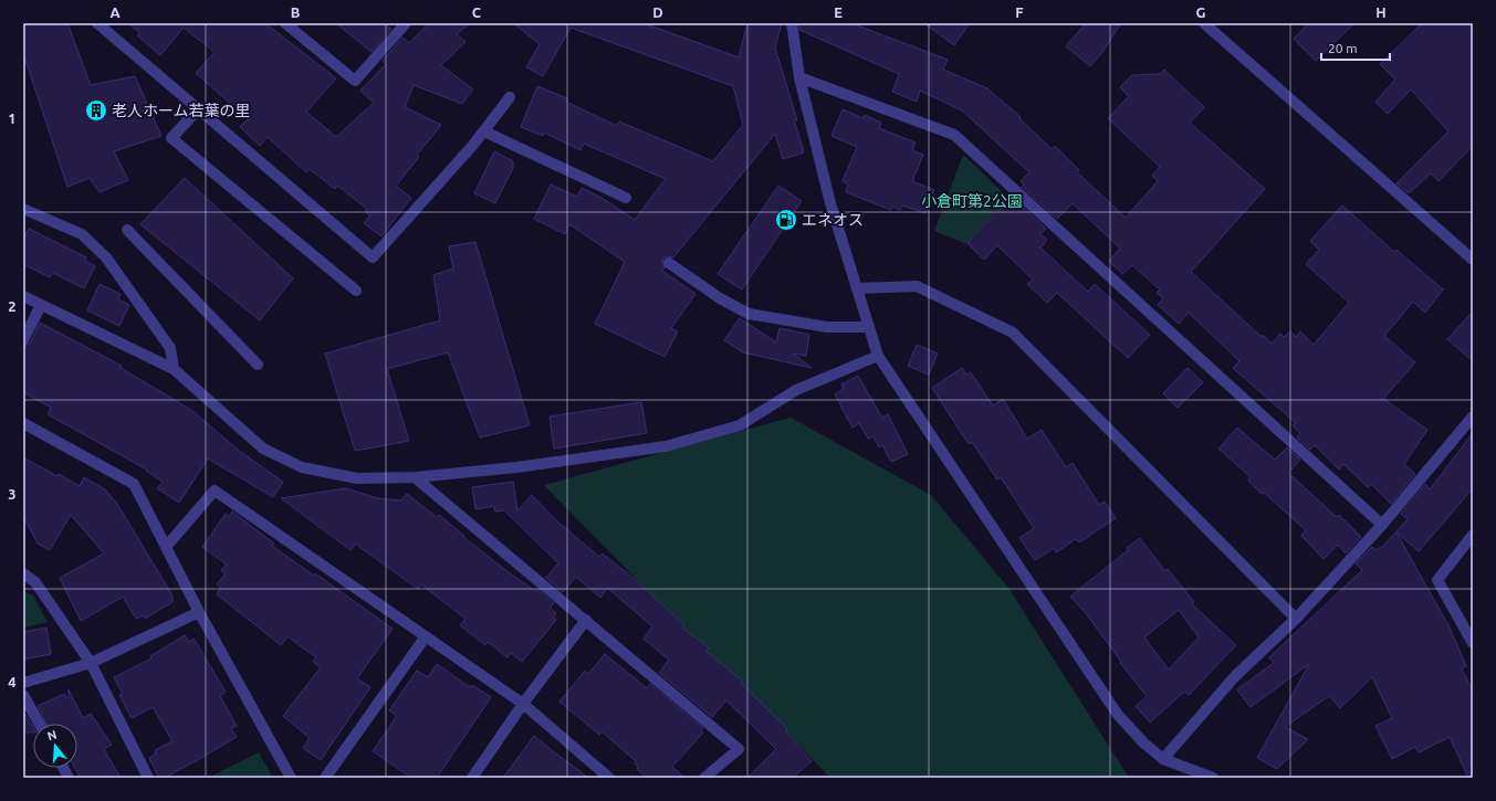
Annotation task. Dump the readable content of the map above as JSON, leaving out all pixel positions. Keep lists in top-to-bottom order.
{
  "parks": ["小倉町第2公園"],
  "places": {
    "building": ["老人ホーム若葉の里"],
    "fuel station": ["エネオス"]
  },
  "scale_bar": "20 m",
  "north": "top",
  "grid": {
    "columns": [
      "A",
      "B",
      "C",
      "D",
      "E",
      "F",
      "G",
      "H"
    ],
    "rows": [
      "1",
      "2",
      "3",
      "4"
    ]
  }
}
